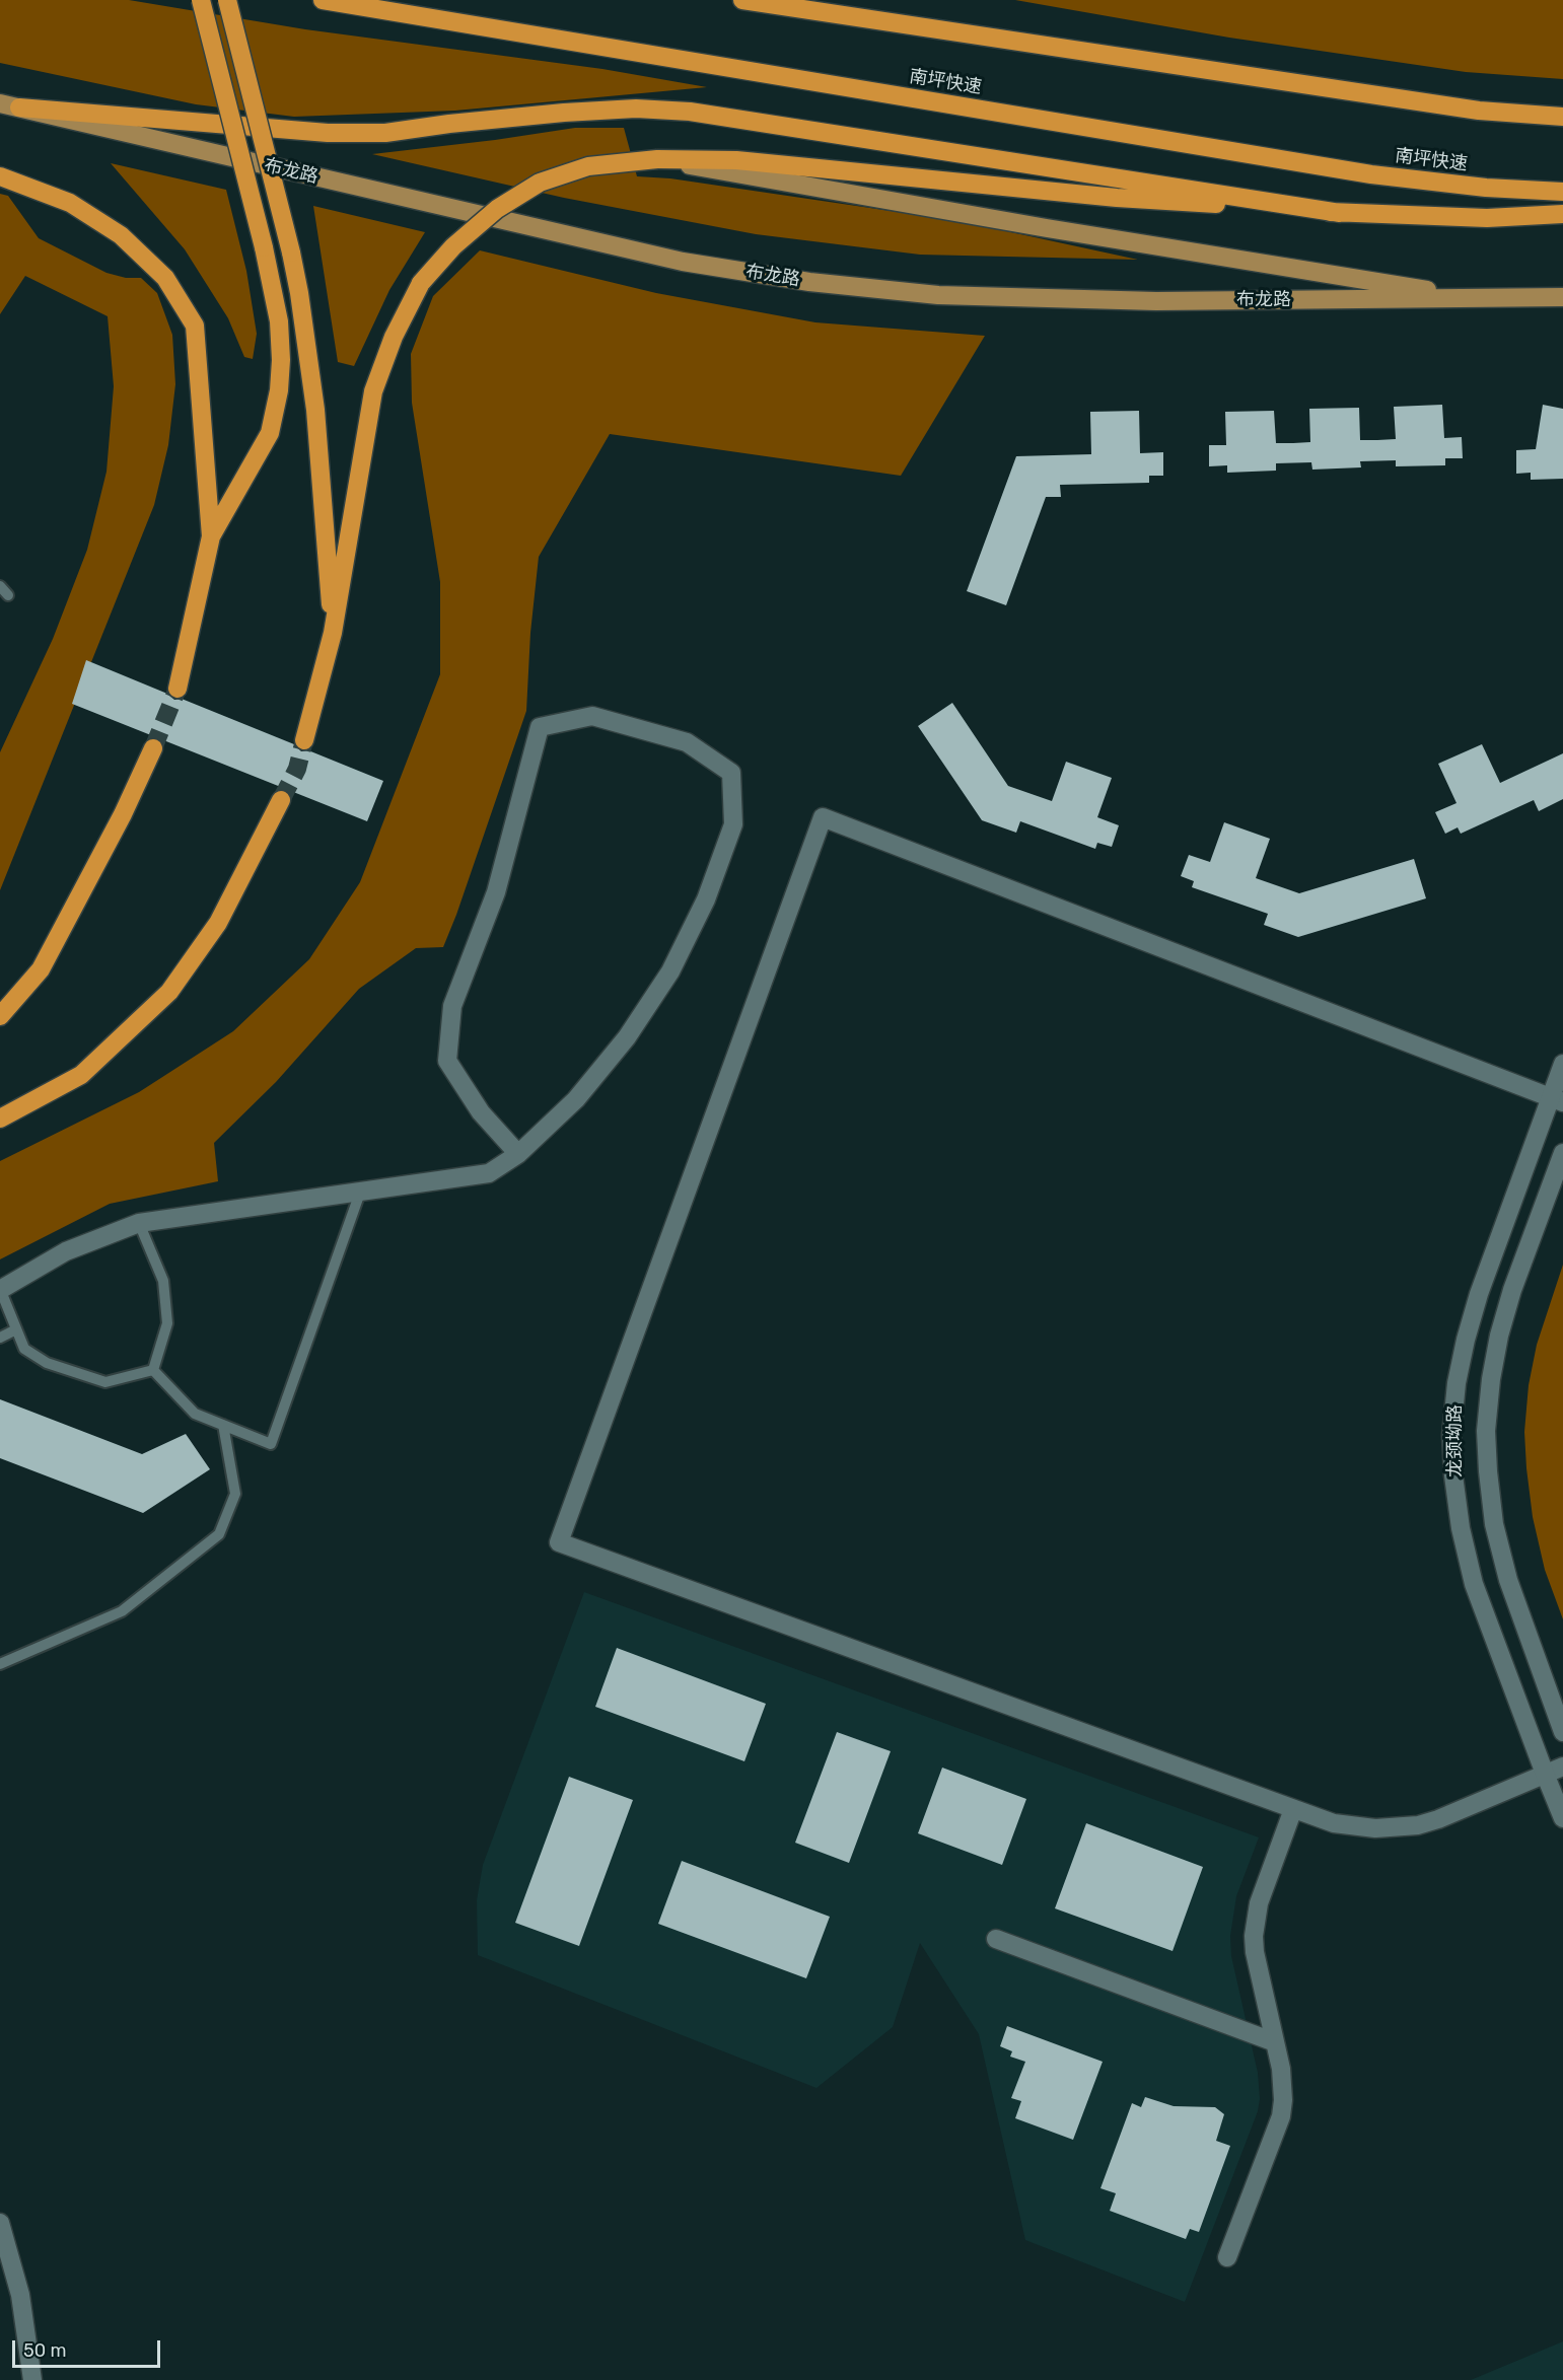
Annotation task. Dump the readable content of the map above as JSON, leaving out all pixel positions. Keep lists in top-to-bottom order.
{
  "streets": {
    "highway": ["南坪快速"],
    "main road": ["布龙路"],
    "street": ["龙颈坳路"]
  },
  "scale_bar": "50 m"
}
